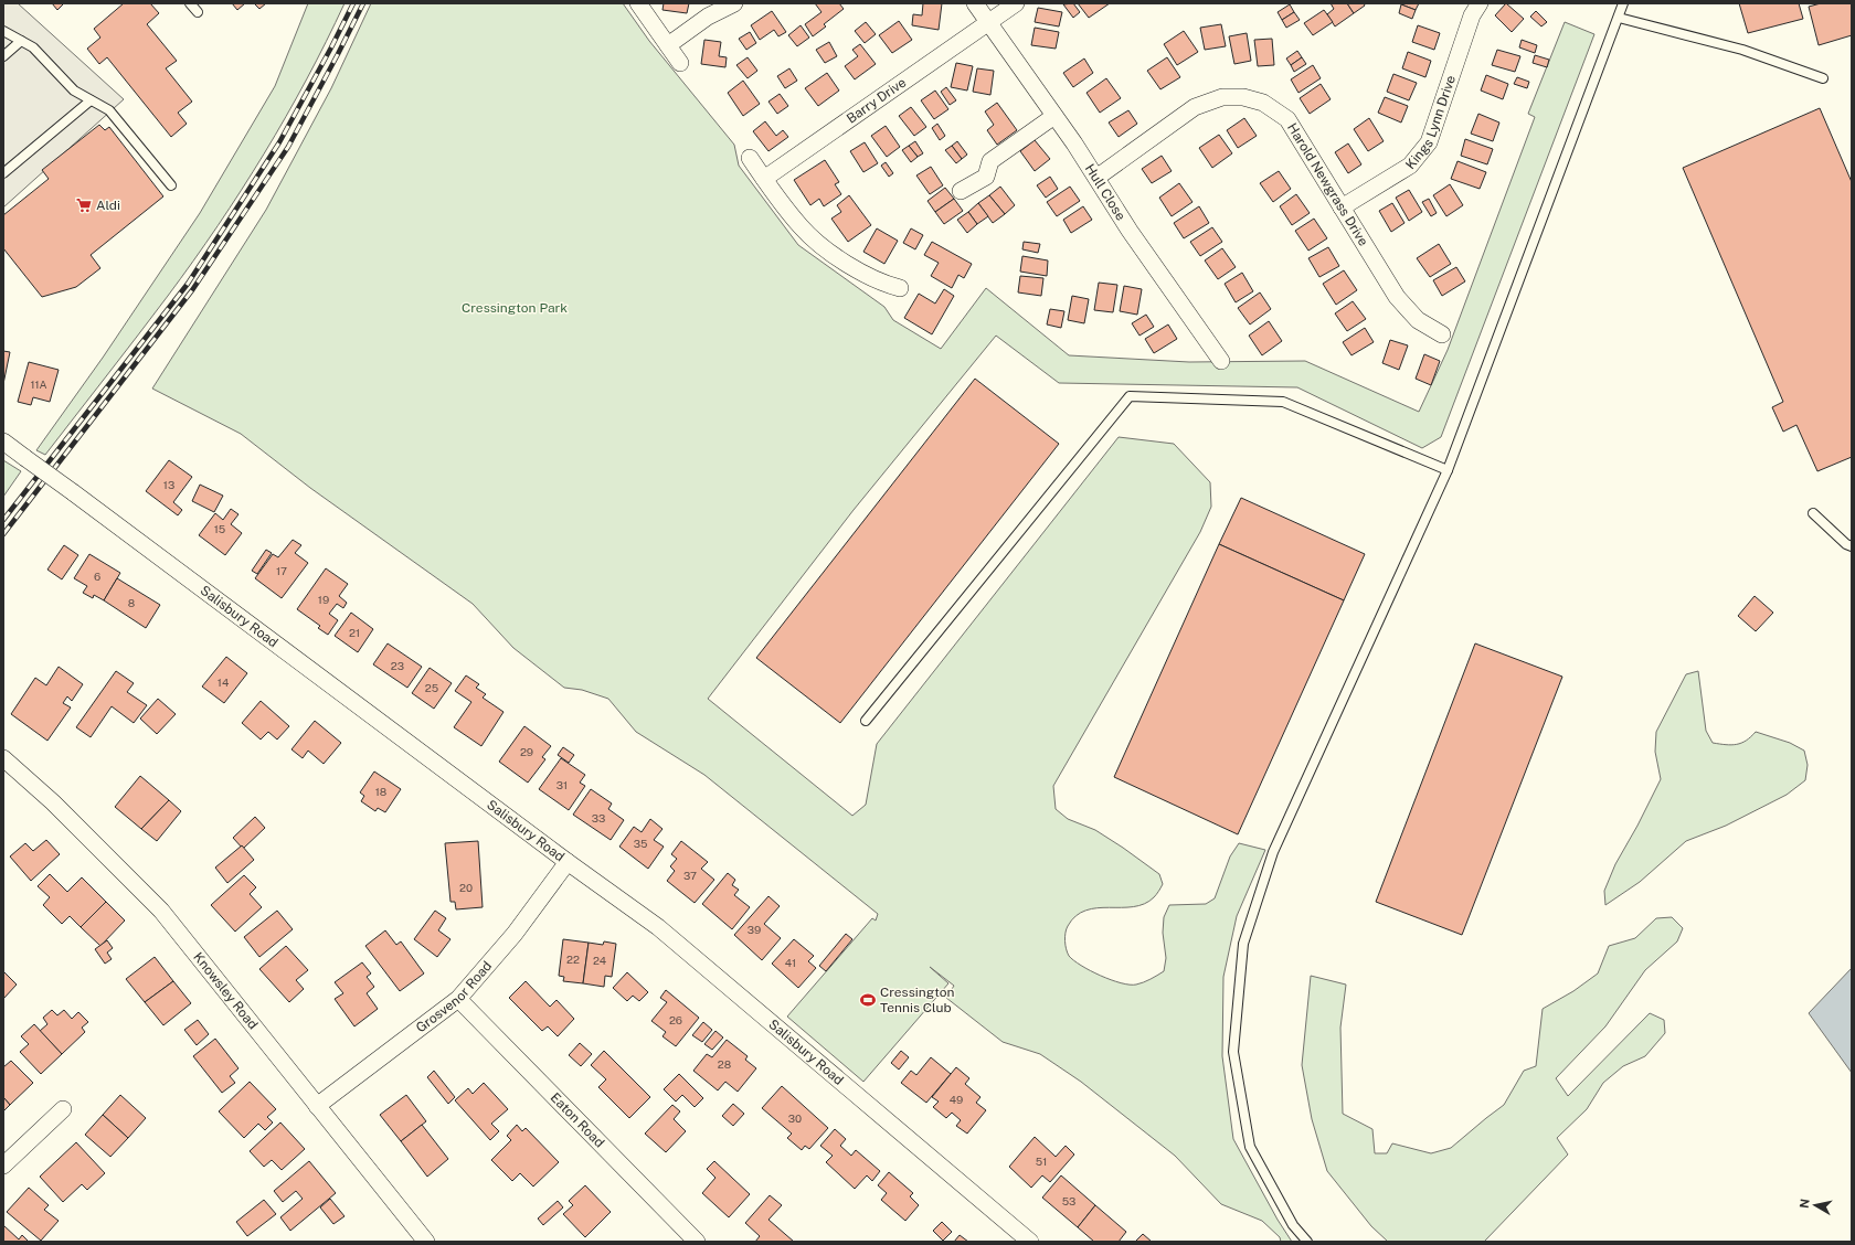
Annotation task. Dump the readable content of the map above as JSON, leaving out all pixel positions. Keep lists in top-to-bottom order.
{
  "streets": {
    "street": [
      "Barry Drive",
      "Kings Lynn Drive",
      "Harold Newgrass Drive",
      "Hull Close",
      "Salisbury Road",
      "Knowsley Road",
      "Grosvenor Road",
      "Eaton Road"
    ]
  },
  "crossings": [
    ["Barry Drive", "Hull Close"],
    ["Kings Lynn Drive", "Harold Newgrass Drive"],
    ["Harold Newgrass Drive", "Hull Close"],
    ["Salisbury Road", "Grosvenor Road"],
    ["Knowsley Road", "Grosvenor Road"],
    ["Grosvenor Road", "Eaton Road"]
  ],
  "parks": ["Cressington Park"],
  "places": {
    "supermarket": ["Aldi"],
    "sports": ["Cressington Tennis Club"]
  },
  "house_numbers": [
    "11A",
    "13",
    "15",
    "17",
    "6",
    "19",
    "8",
    "21",
    "23",
    "14",
    "25",
    "29",
    "31",
    "18",
    "33",
    "35",
    "37",
    "20",
    "39",
    "22",
    "24",
    "41",
    "26",
    "28",
    "49",
    "30",
    "51",
    "53"
  ],
  "north": "left"
}
